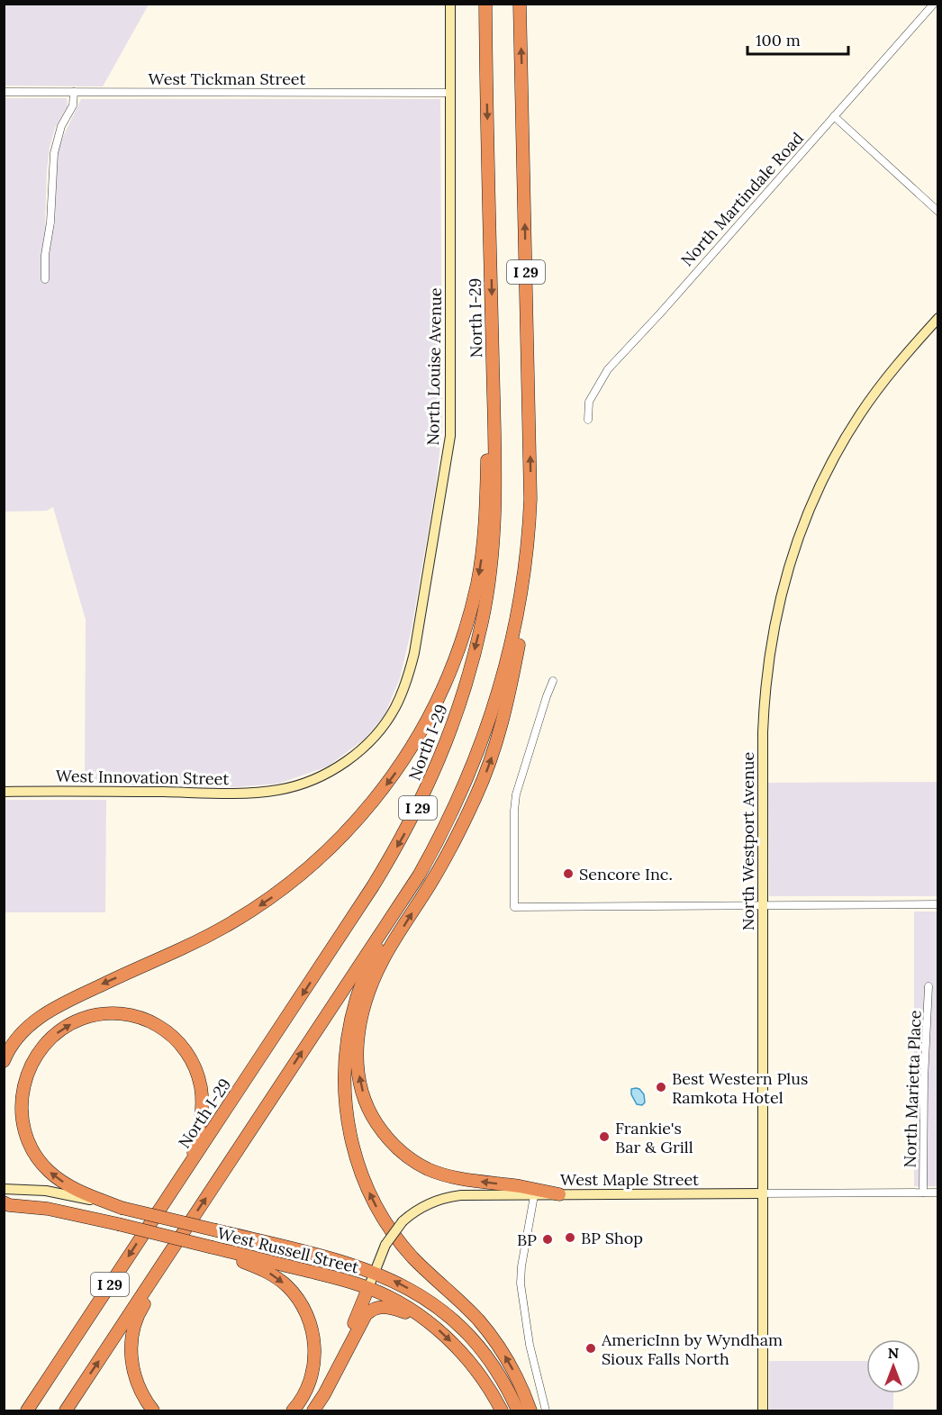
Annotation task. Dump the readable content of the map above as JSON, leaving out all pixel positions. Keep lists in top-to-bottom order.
{
  "streets": {
    "highway": ["I 29", "North I-29", "West Russell Street"],
    "street": [
      "West Tickman Street",
      "North Martindale Road",
      "North Louise Avenue",
      "West Innovation Street",
      "North Westport Avenue",
      "North Marietta Place",
      "West Maple Street"
    ]
  },
  "crossings": [
    ["West Tickman Street", "North Louise Avenue"],
    ["North I-29", "West Russell Street"],
    ["North Louise Avenue", "West Innovation Street"],
    ["North Westport Avenue", "West Maple Street"],
    ["North Marietta Place", "West Maple Street"]
  ],
  "places": [
    "Sencore Inc.",
    "Best Western Plus Ramkota Hotel",
    "Frankie's Bar & Grill",
    "BP Shop",
    "BP",
    "AmericInn by Wyndham Sioux Falls North"
  ],
  "scale_bar": "100 m",
  "north": "top"
}
